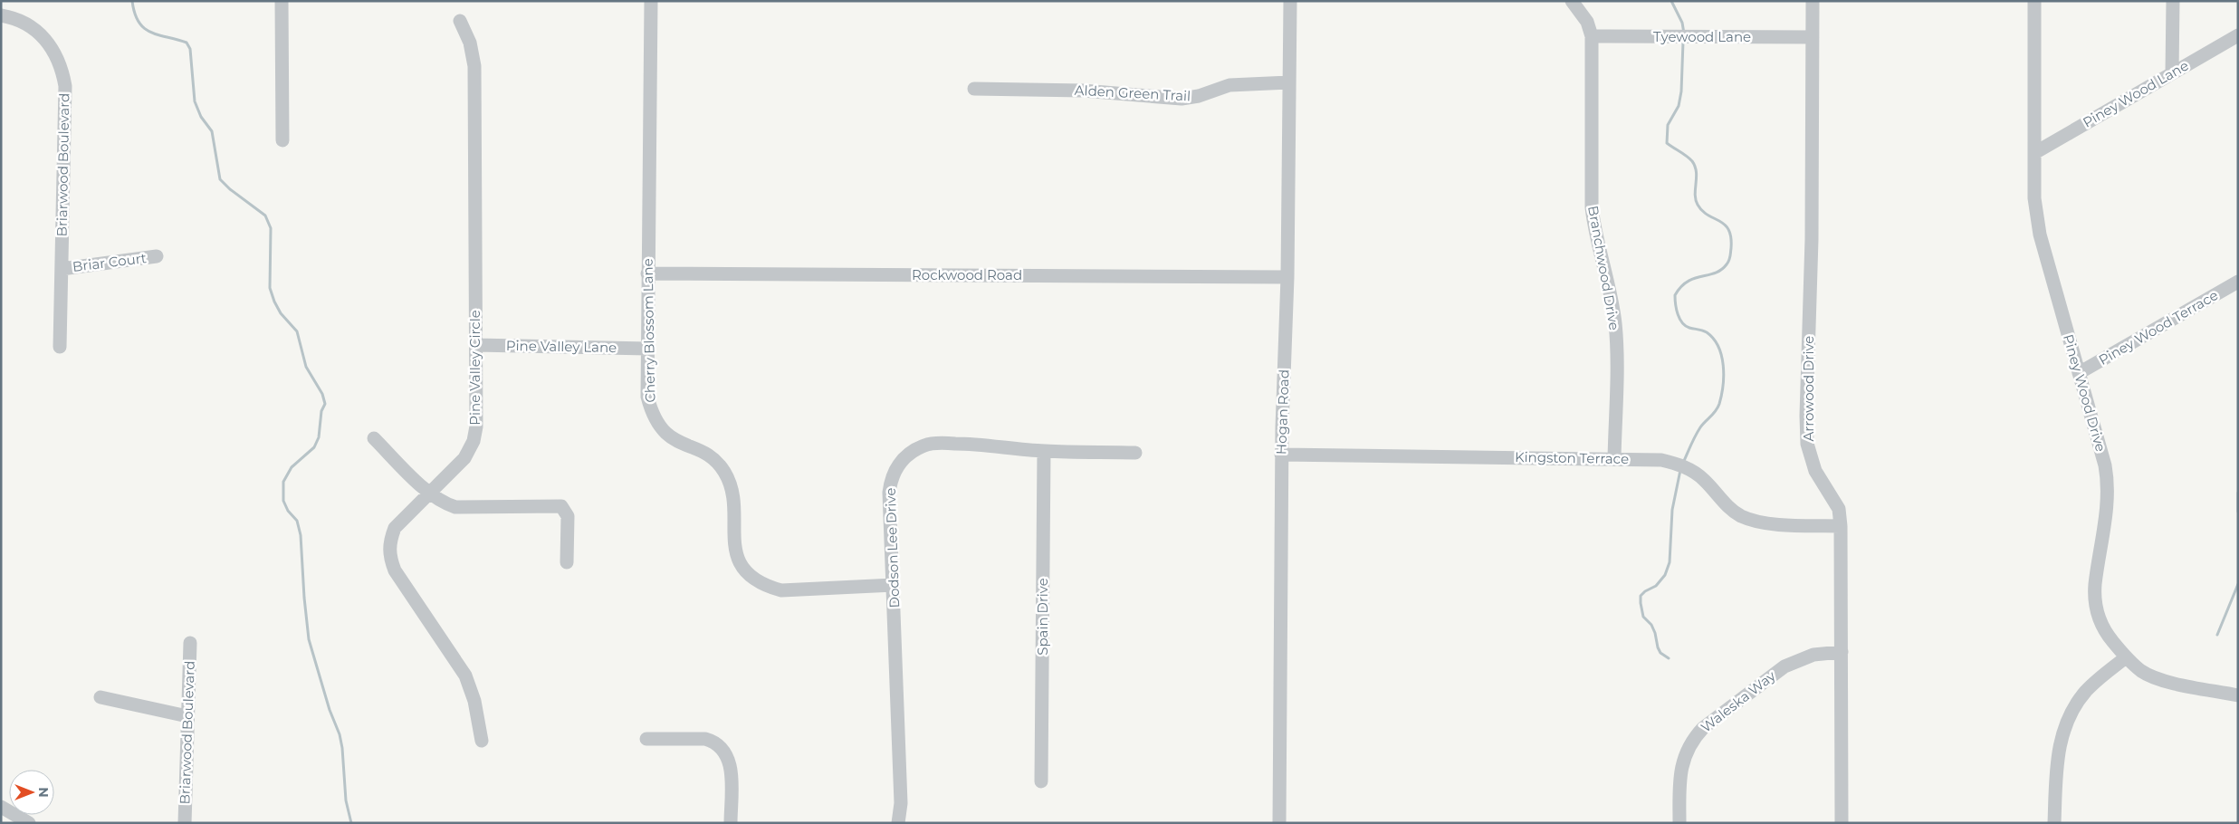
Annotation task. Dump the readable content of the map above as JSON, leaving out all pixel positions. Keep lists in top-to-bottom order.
{
  "streets": {
    "street": [
      "Tyewood Lane",
      "Alden Green Trail",
      "Piney Wood Lane",
      "Briarwood Boulevard",
      "Briar Court",
      "Branchwood Drive",
      "Rockwood Road",
      "Piney Wood Terrace",
      "Cherry Blossom Lane",
      "Pine Valley Lane",
      "Pine Valley Circle",
      "Arrowood Drive",
      "Piney Wood Drive",
      "Hogan Road",
      "Kingston Terrace",
      "Dodson Lee Drive",
      "Spain Drive",
      "Waleska Way"
    ]
  },
  "crossings": [
    ["Tyewood Lane", "Branchwood Drive"],
    ["Tyewood Lane", "Arrowood Drive"],
    ["Alden Green Trail", "Hogan Road"],
    ["Piney Wood Lane", "Piney Wood Drive"],
    ["Briarwood Boulevard", "Briar Court"],
    ["Branchwood Drive", "Kingston Terrace"],
    ["Rockwood Road", "Cherry Blossom Lane"],
    ["Rockwood Road", "Hogan Road"],
    ["Piney Wood Terrace", "Piney Wood Drive"],
    ["Cherry Blossom Lane", "Pine Valley Lane"],
    ["Cherry Blossom Lane", "Dodson Lee Drive"],
    ["Pine Valley Lane", "Pine Valley Circle"],
    ["Arrowood Drive", "Kingston Terrace"],
    ["Arrowood Drive", "Waleska Way"],
    ["Hogan Road", "Kingston Terrace"],
    ["Dodson Lee Drive", "Spain Drive"]
  ],
  "north": "right"
}
